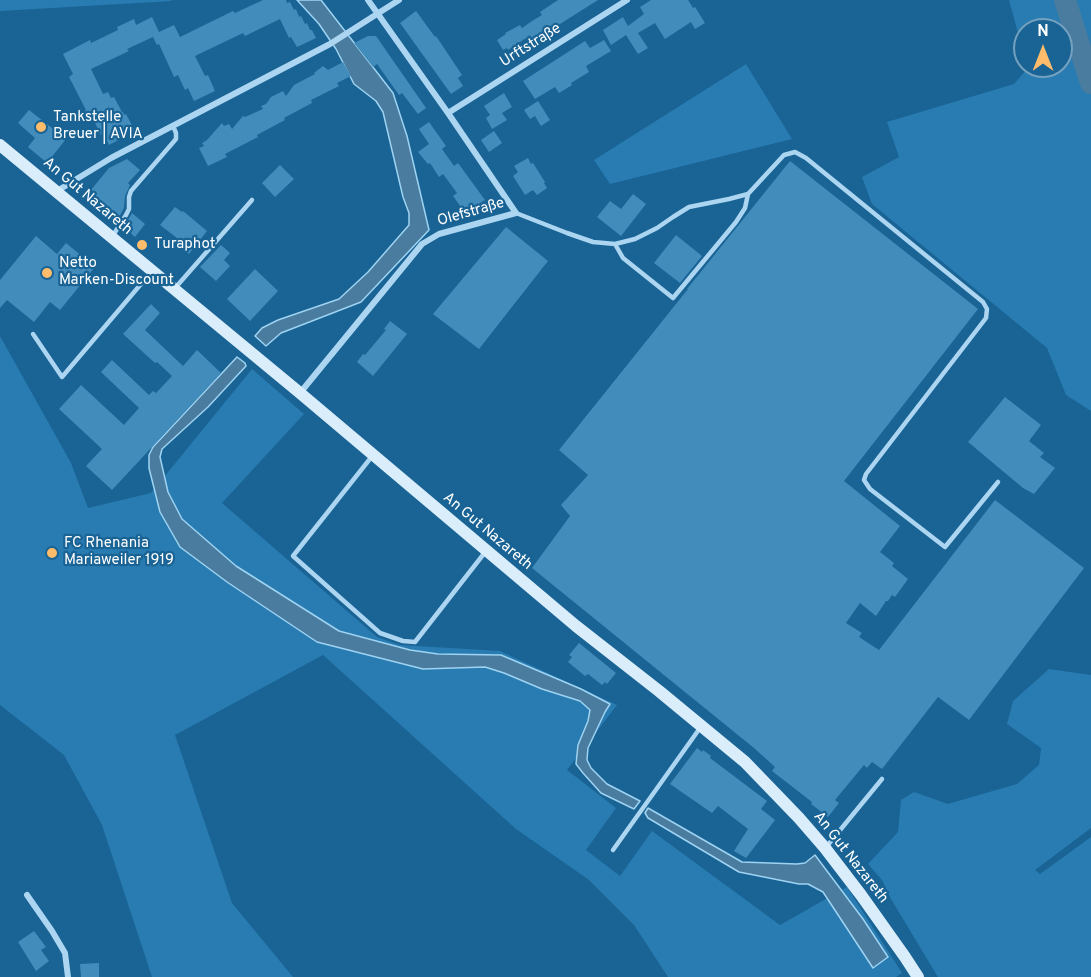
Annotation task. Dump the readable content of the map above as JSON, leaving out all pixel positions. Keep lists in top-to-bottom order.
{
  "streets": {
    "main road": ["An Gut Nazareth"],
    "street": ["Urftstraße", "Olefstraße"]
  },
  "crossings": [
    ["Urftstraße", "Olefstraße"],
    ["An Gut Nazareth", "Olefstraße"]
  ],
  "places": [
    "Tankstelle Breuer | AVIA",
    "Turaphot",
    "Netto Marken-Discount",
    "FC Rhenania Mariaweiler 1919"
  ],
  "north": "top"
}
